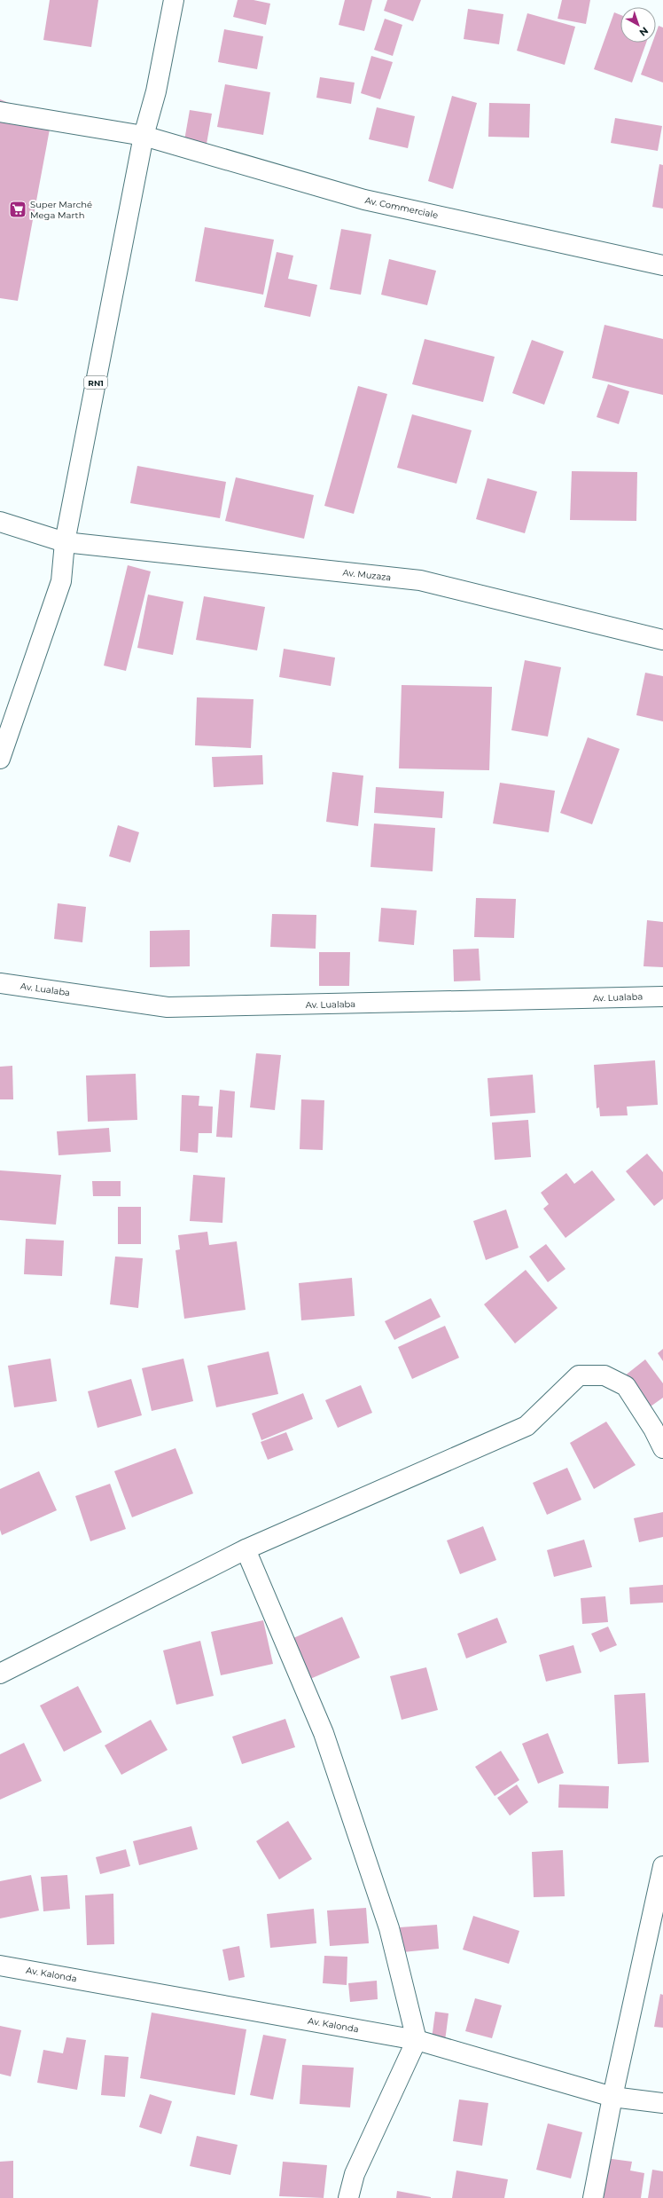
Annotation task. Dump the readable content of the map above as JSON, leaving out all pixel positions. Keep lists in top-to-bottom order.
{
  "streets": {
    "main road": [
      "Av. Commerciale",
      "RN1",
      "Av. Muzaza",
      "Av. Lualaba",
      "Av. Kalonda"
    ]
  },
  "crossings": [
    ["Av. Commerciale", "RN1"],
    ["RN1", "Av. Muzaza"]
  ],
  "places": {
    "supermarket": ["Super Marché Mega Marth"]
  },
  "north": "bottom right"
}
